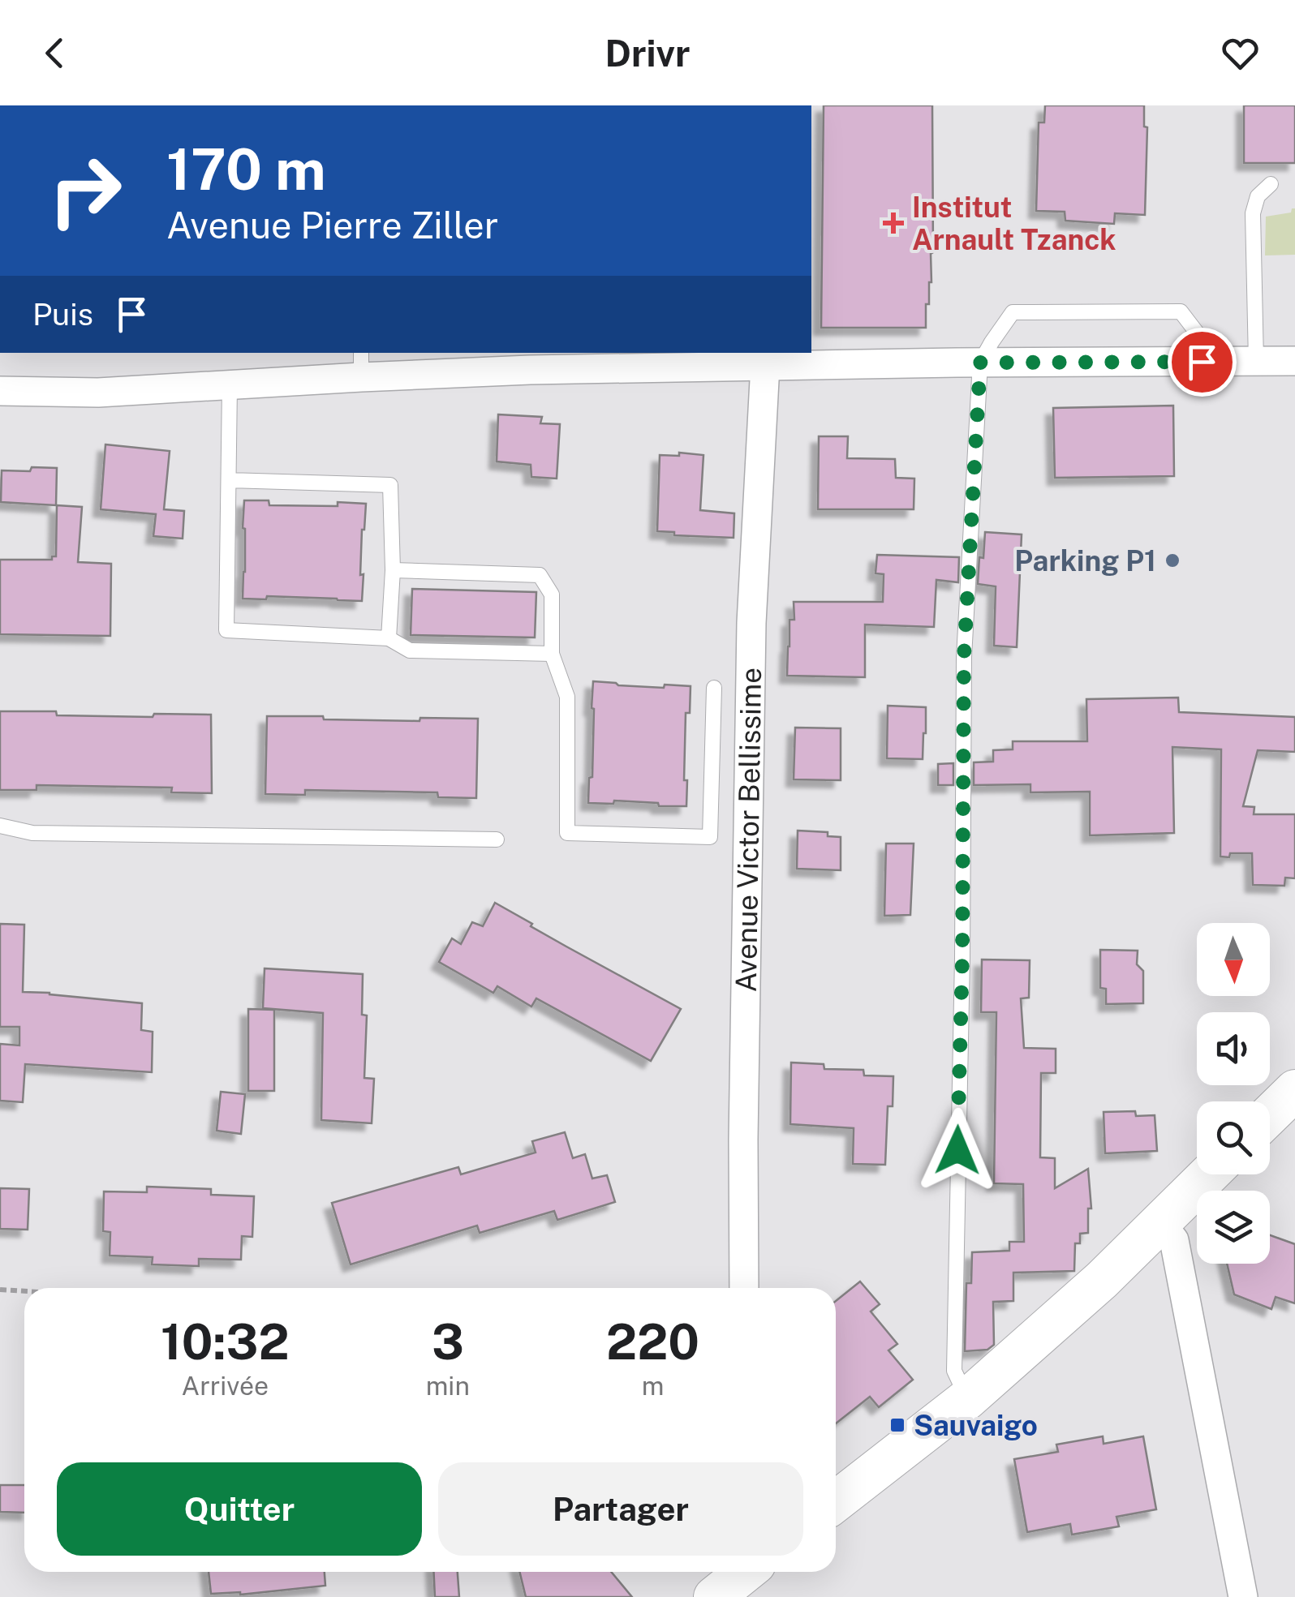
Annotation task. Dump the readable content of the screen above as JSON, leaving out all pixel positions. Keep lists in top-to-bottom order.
{
  "streets": {
    "street": ["Avenue Victor Bellissime"]
  },
  "places": {
    "health": ["Institut Arnault Tzanck"],
    "other": ["Parking P1"],
    "transit": ["Sauvaigo"]
  },
  "north": "bottom",
  "page": {
    "header": "Drivr",
    "turn": ["170 m", "Avenue Pierre Ziller"],
    "then": "Puis",
    "eta": [
      "10:32",
      "Arrivée",
      "3",
      "min",
      "220",
      "m"
    ],
    "buttons": ["Quitter", "Partager"]
  }
}
